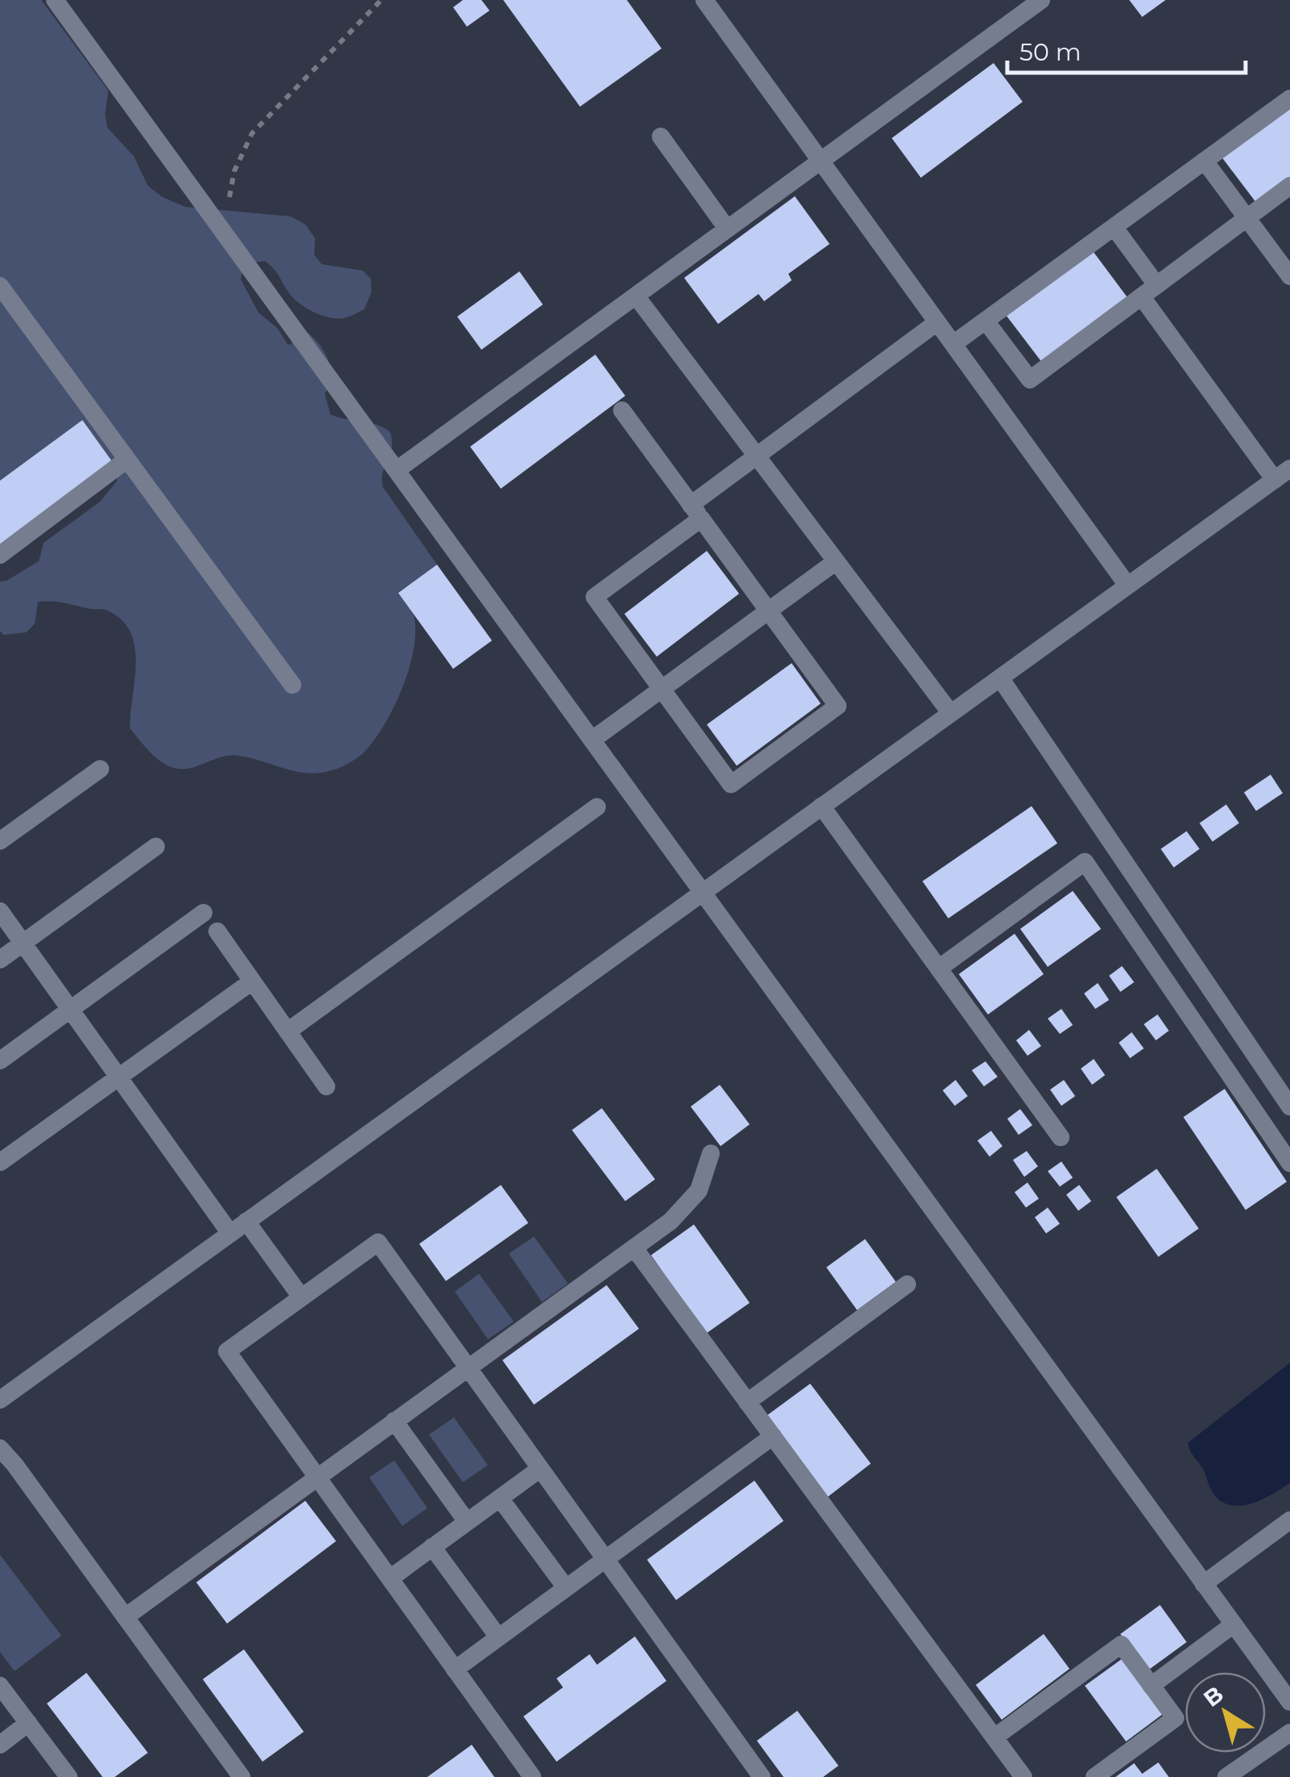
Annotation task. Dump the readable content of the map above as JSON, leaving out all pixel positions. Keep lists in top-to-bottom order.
{
  "scale_bar": "50 m",
  "north": "top left"
}
